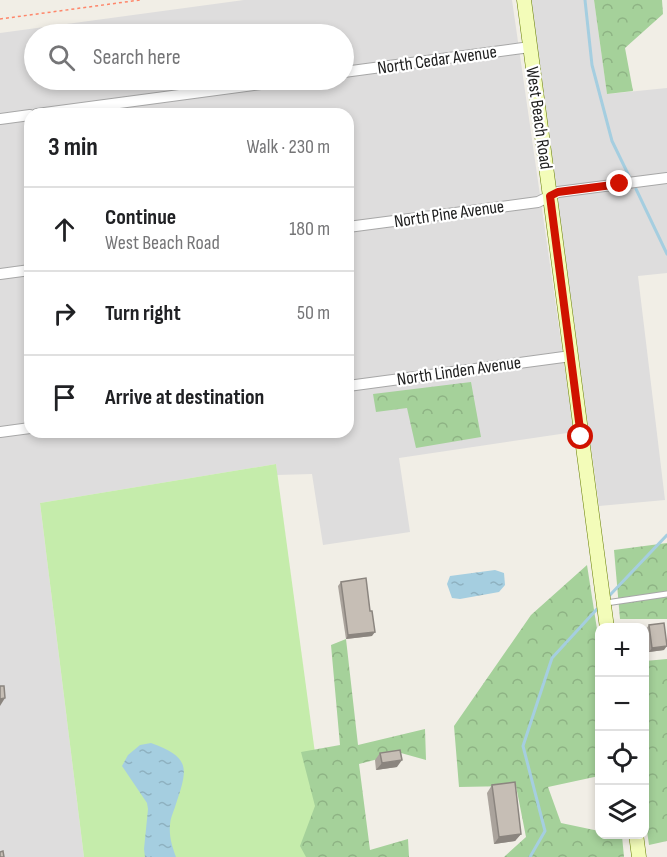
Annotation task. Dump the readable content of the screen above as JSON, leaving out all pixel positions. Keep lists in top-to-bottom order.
{
  "streets": {
    "street": [
      "North Cedar Avenue",
      "West Beach Road",
      "North Pine Avenue",
      "North Linden Avenue"
    ]
  },
  "crossings": [
    ["North Cedar Avenue", "West Beach Road"],
    ["West Beach Road", "North Pine Avenue"],
    ["West Beach Road", "North Linden Avenue"]
  ],
  "page": {
    "search": "Search here",
    "heading": ["3 min", "Walk · 230 m"],
    "list": [
      ["Continue", "West Beach Road", "180 m"],
      ["Turn right", "50 m"],
      "Arrive at destination"
    ],
    "map_buttons": ["+", "−"]
  }
}
